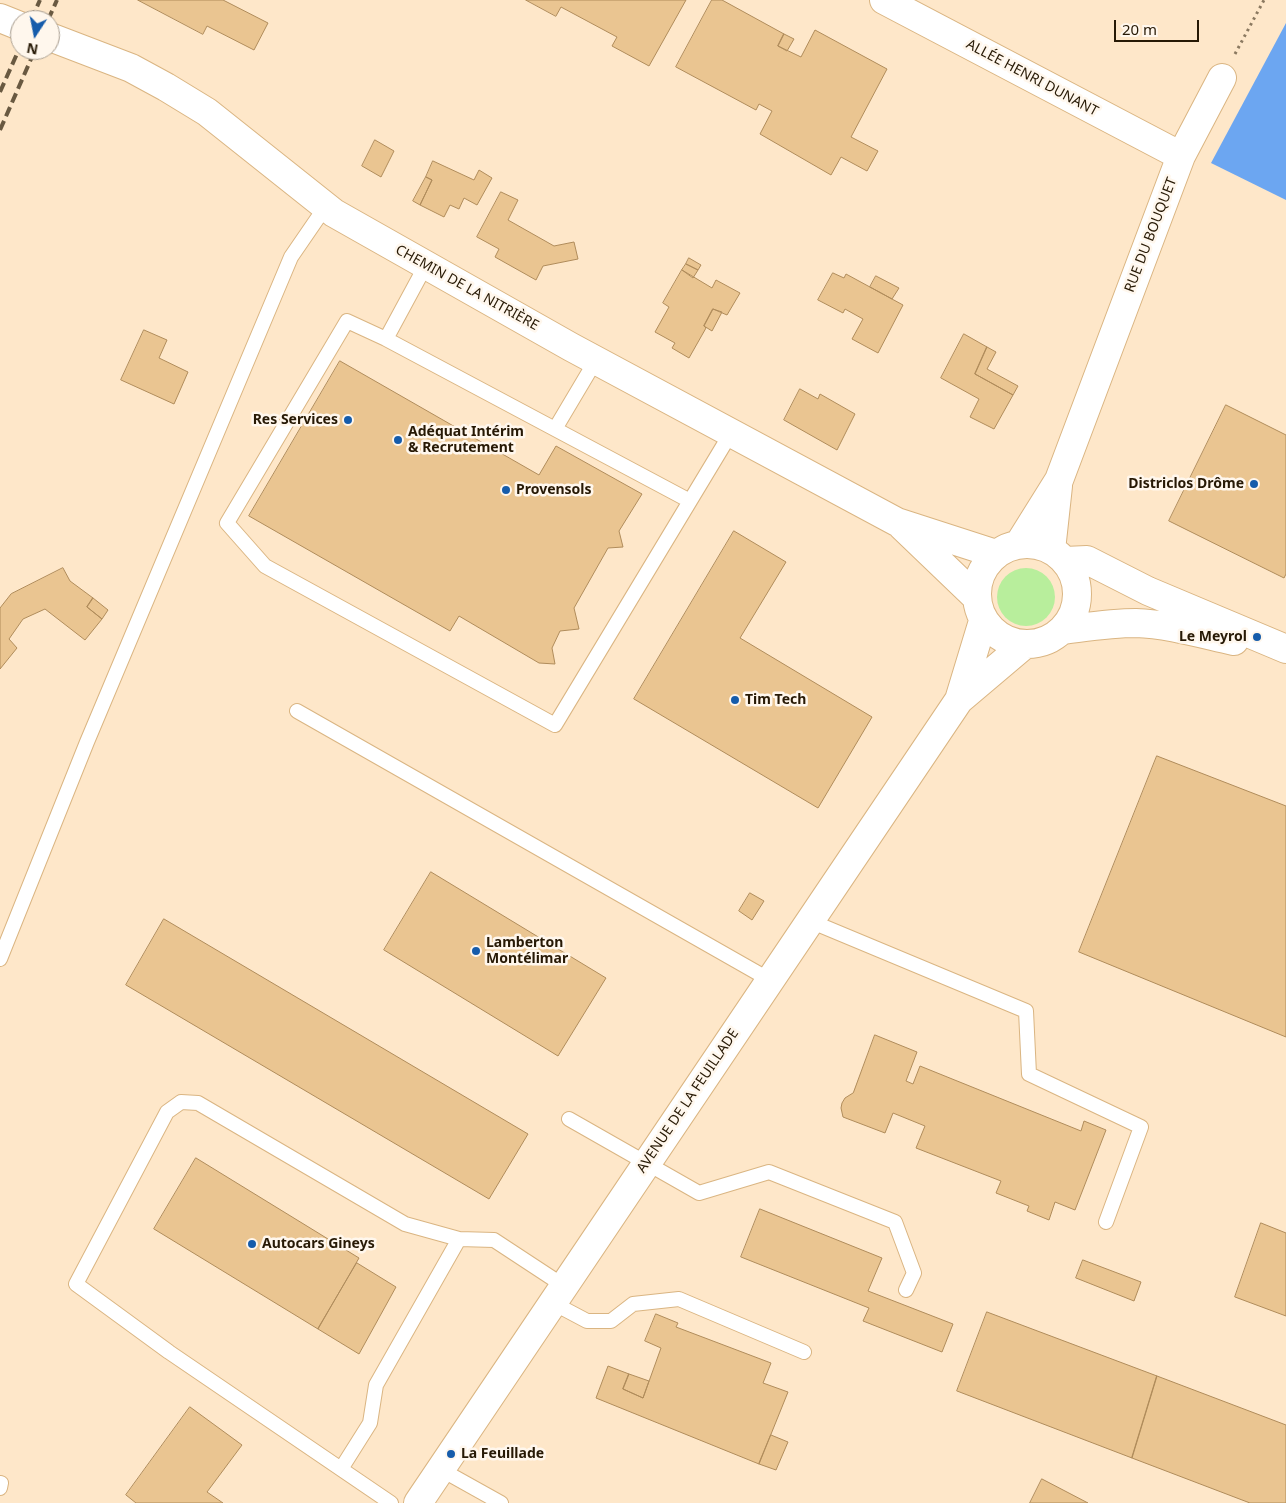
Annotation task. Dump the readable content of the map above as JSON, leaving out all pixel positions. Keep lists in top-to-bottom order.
{
  "streets": {
    "street": [
      "ALLÉE HENRI DUNANT",
      "RUE DU BOUQUET",
      "CHEMIN DE LA NITRIÈRE",
      "AVENUE DE LA FEUILLADE"
    ]
  },
  "crossings": [
    ["ALLÉE HENRI DUNANT", "RUE DU BOUQUET"],
    ["RUE DU BOUQUET", "CHEMIN DE LA NITRIÈRE"],
    ["RUE DU BOUQUET", "AVENUE DE LA FEUILLADE"],
    ["CHEMIN DE LA NITRIÈRE", "AVENUE DE LA FEUILLADE"]
  ],
  "places": [
    "Res Services",
    "Adéquat Intérim & Recrutement",
    "Districlos Drôme",
    "Provensols",
    "Le Meyrol",
    "Tim Tech",
    "Lamberton Montélimar",
    "Autocars Gineys",
    "La Feuillade"
  ],
  "scale_bar": "20 m",
  "north": "bottom"
}
